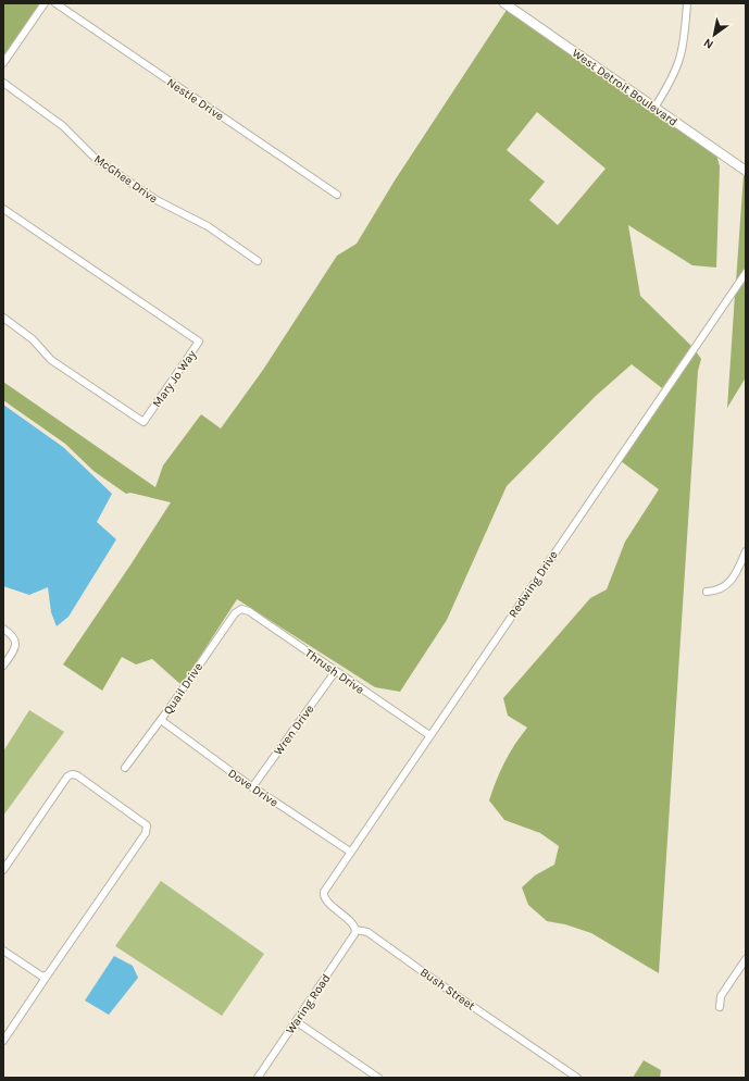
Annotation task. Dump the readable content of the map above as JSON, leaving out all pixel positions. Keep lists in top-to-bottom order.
{
  "streets": {
    "street": [
      "West Detroit Boulevard",
      "Nestle Drive",
      "McGhee Drive",
      "Mary Jo Way",
      "Redwing Drive",
      "Thrush Drive",
      "Quail Drive",
      "Wren Drive",
      "Dove Drive",
      "Bush Street",
      "Waring Road"
    ]
  },
  "crossings": [
    ["Redwing Drive", "Thrush Drive"],
    ["Redwing Drive", "Dove Drive"],
    ["Redwing Drive", "Bush Street"],
    ["Thrush Drive", "Quail Drive"],
    ["Thrush Drive", "Wren Drive"],
    ["Quail Drive", "Dove Drive"],
    ["Wren Drive", "Dove Drive"],
    ["Bush Street", "Waring Road"]
  ],
  "north": "bottom left"
}
